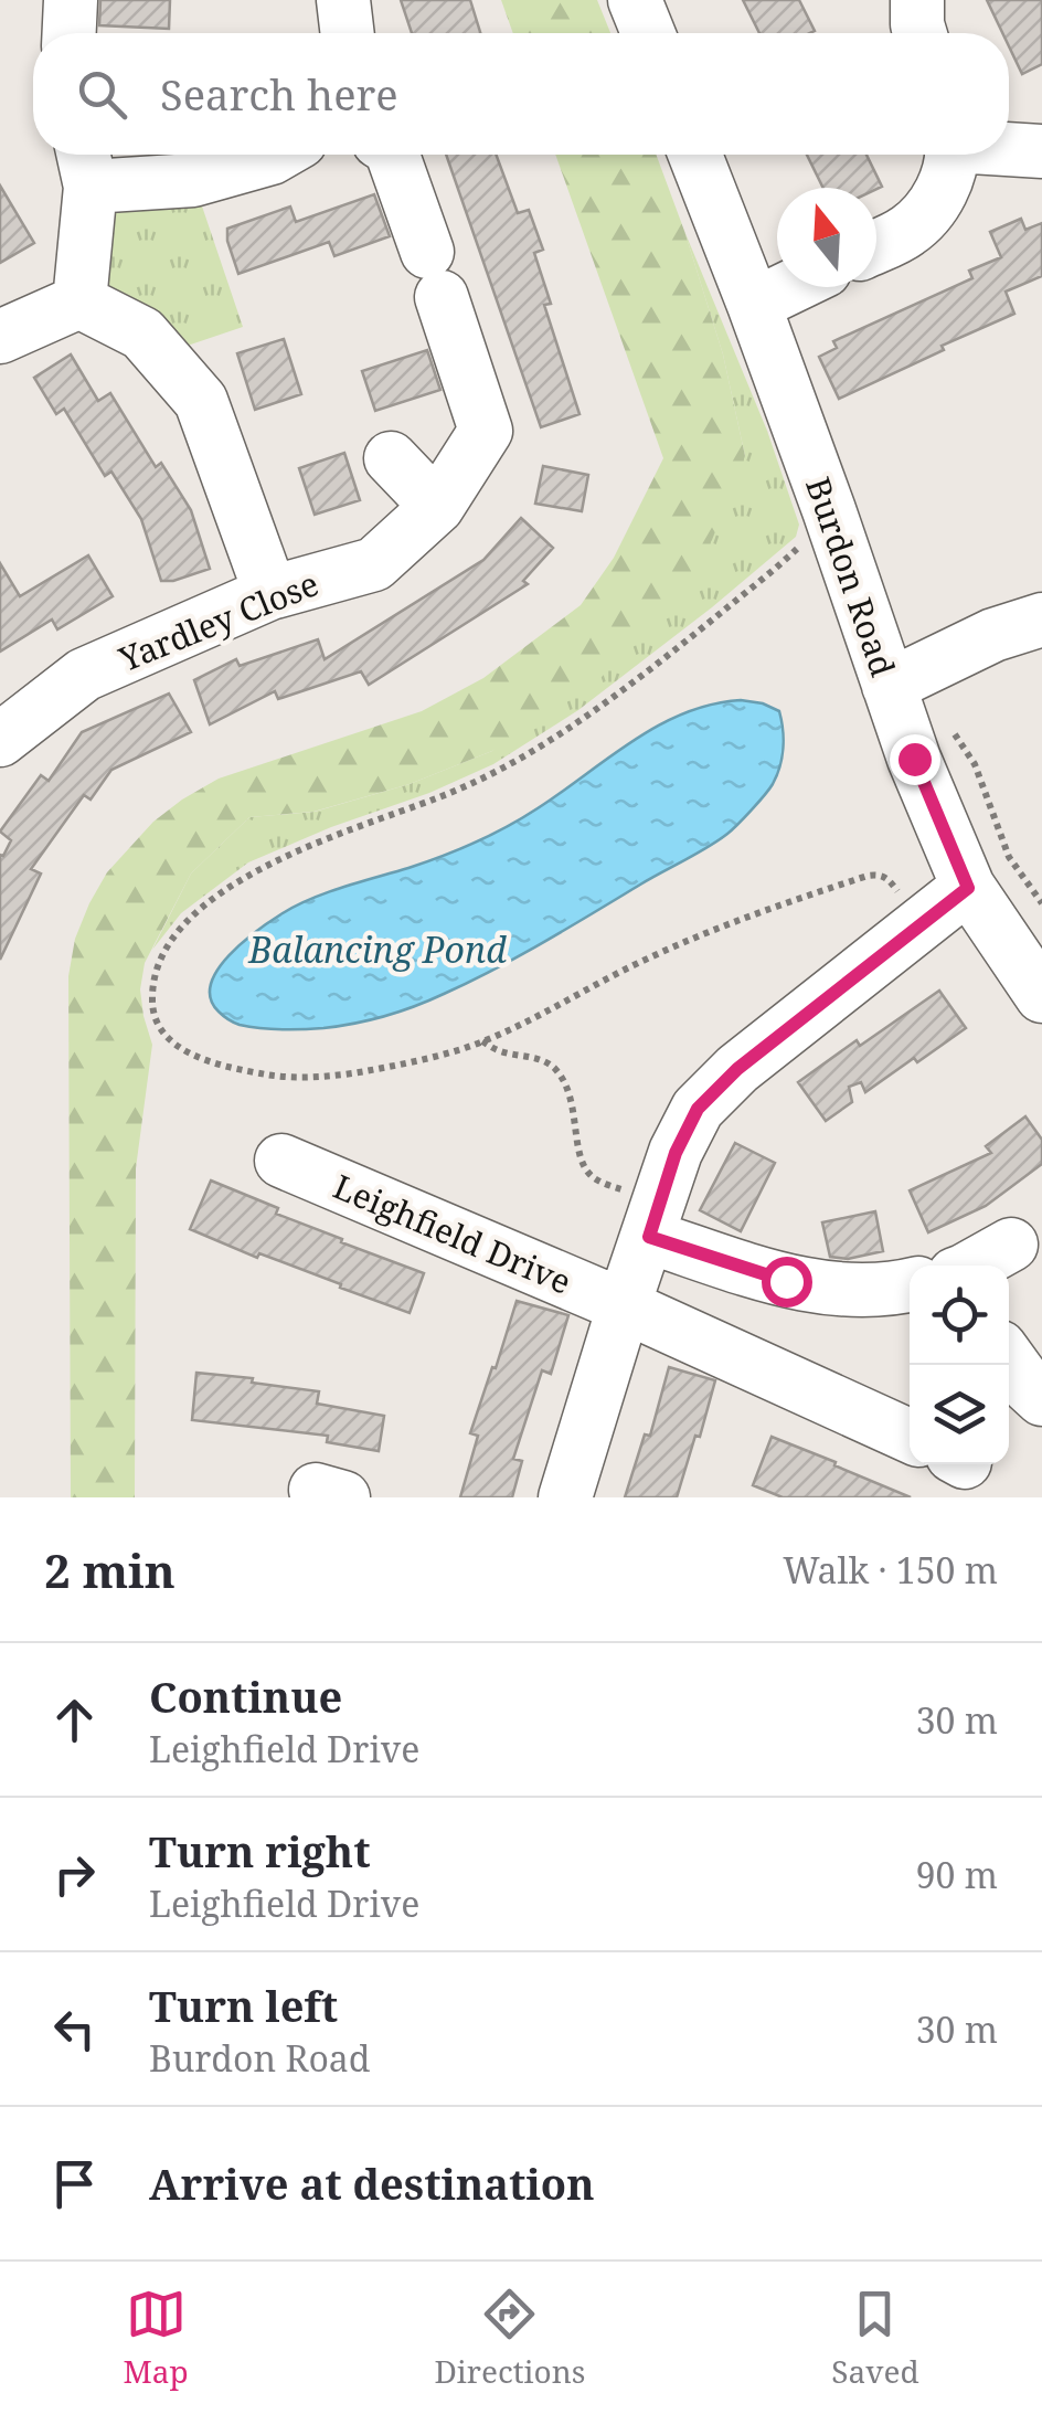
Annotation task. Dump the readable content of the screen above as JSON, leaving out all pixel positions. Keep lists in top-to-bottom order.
{
  "streets": {
    "street": ["Burdon Road", "Yardley Close", "Leighfield Drive"]
  },
  "water": ["Balancing Pond"],
  "north": "top",
  "page": {
    "search": "Search here",
    "heading": ["2 min", "Walk · 150 m"],
    "list": [
      ["Continue", "Leighfield Drive", "30 m"],
      ["Turn right", "Leighfield Drive", "90 m"],
      ["Turn left", "Burdon Road", "30 m"],
      "Arrive at destination"
    ],
    "nav": ["Map", "Directions", "Saved"]
  }
}
